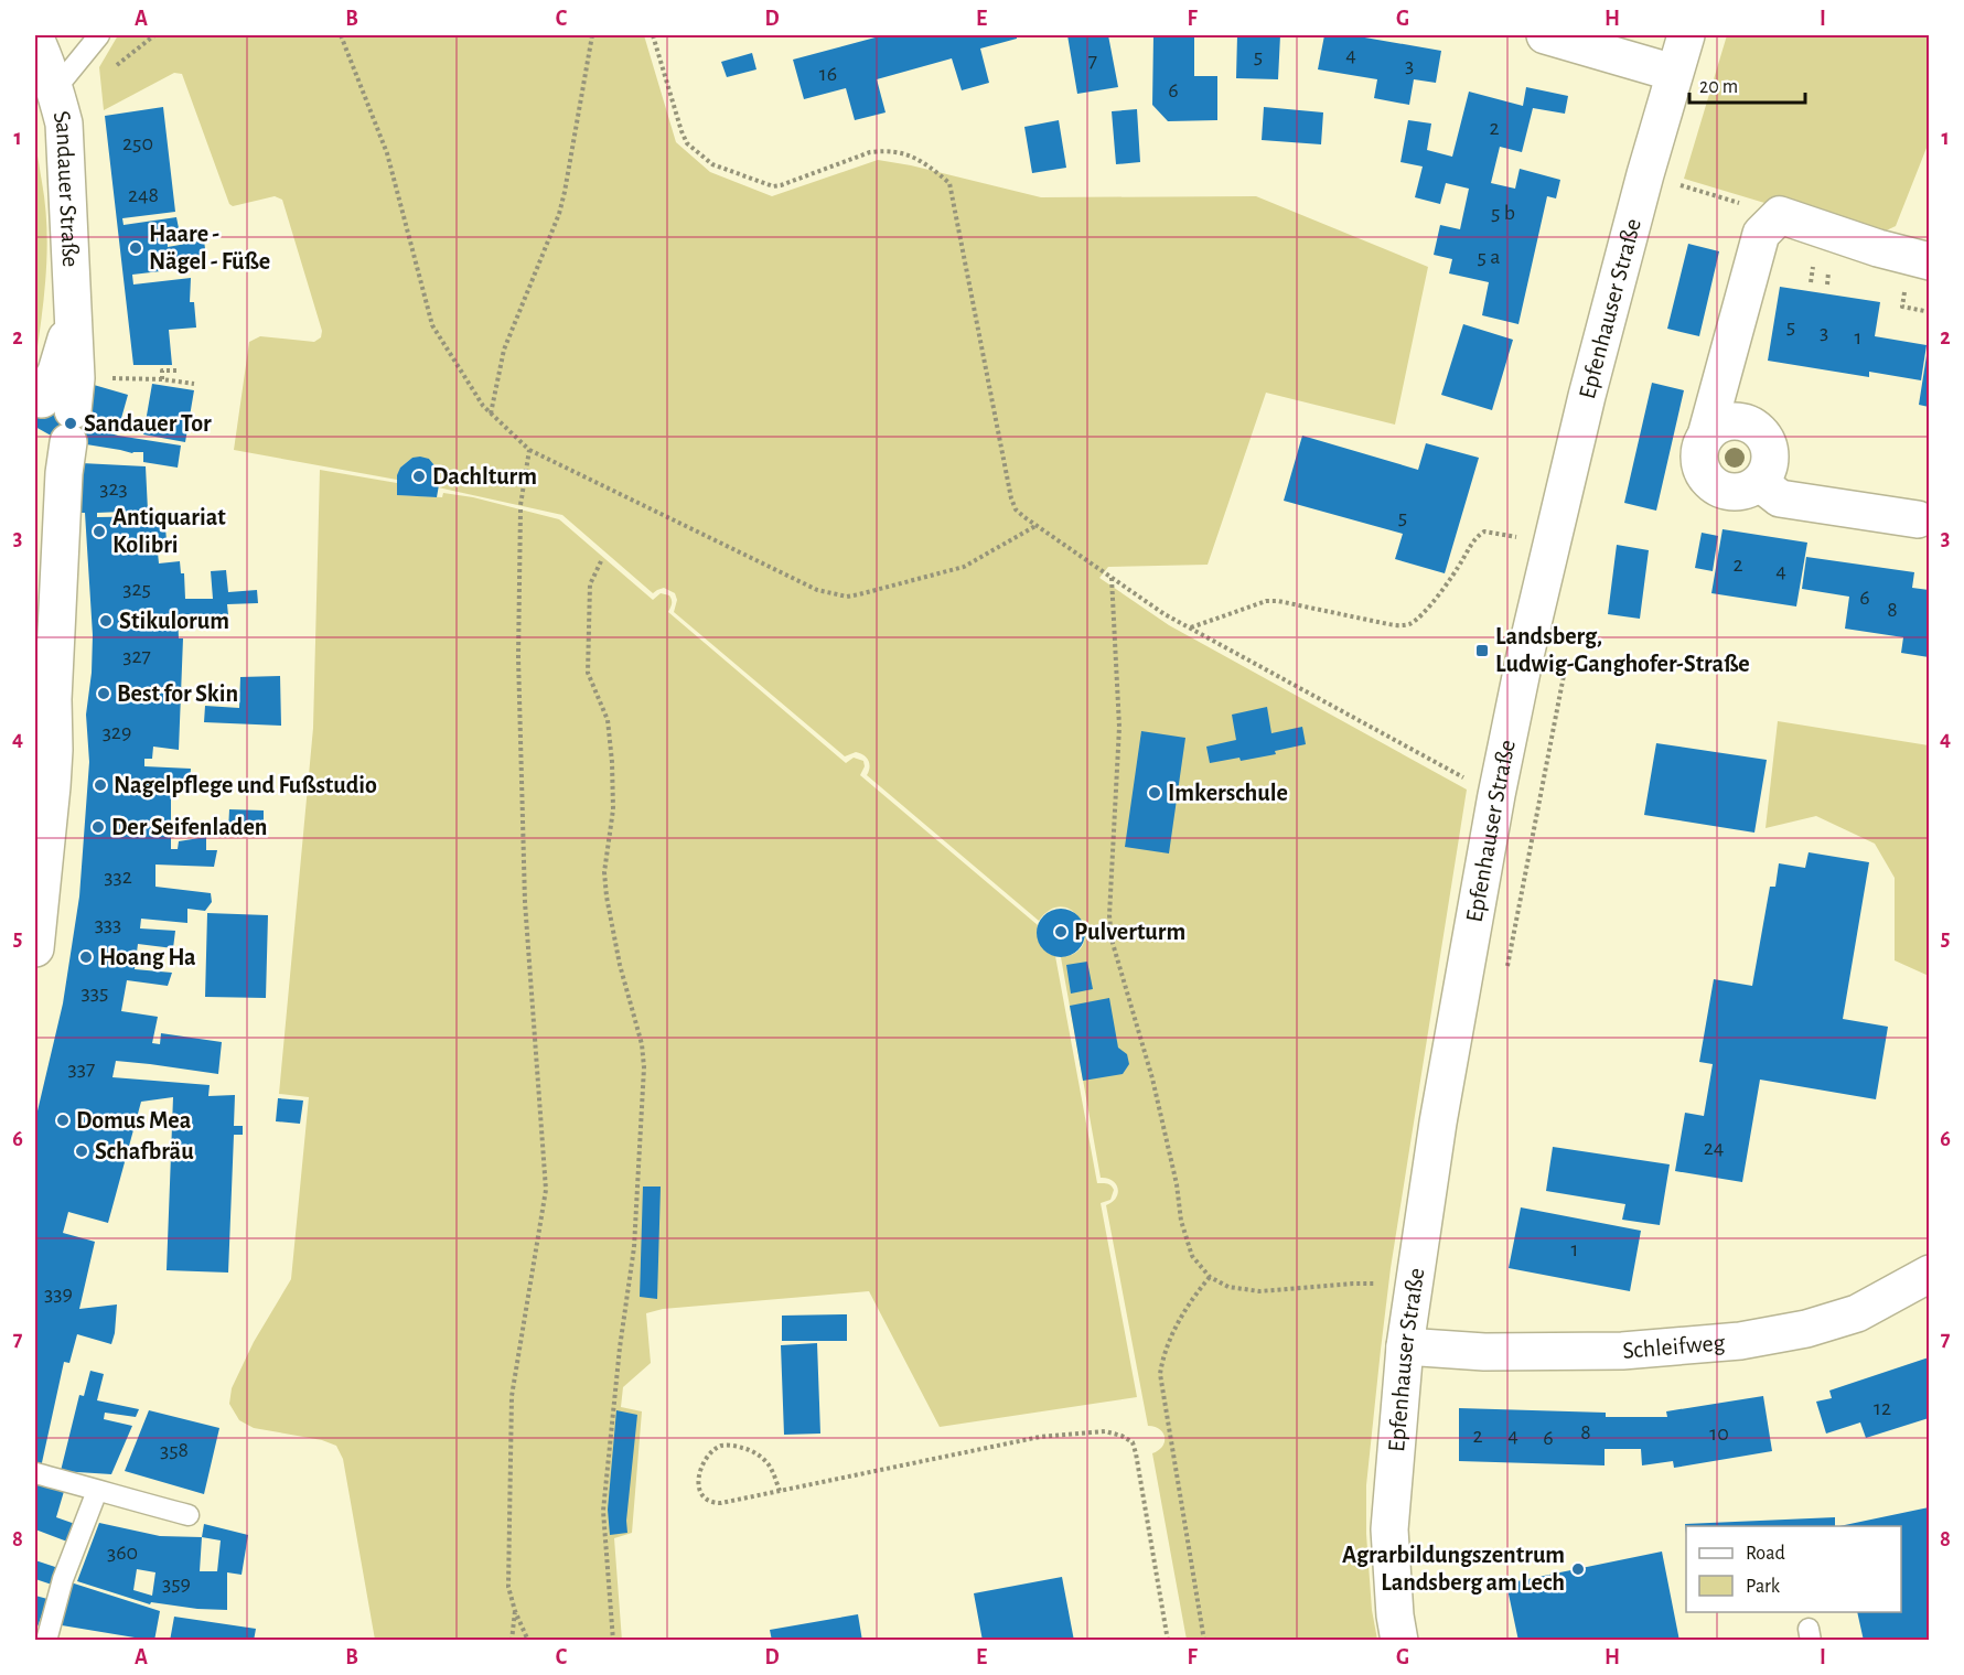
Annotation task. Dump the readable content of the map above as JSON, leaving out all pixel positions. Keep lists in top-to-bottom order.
{
  "streets": {
    "street": ["Sandauer Straße", "Epfenhauser Straße", "Schleifweg"]
  },
  "crossings": [
    ["Epfenhauser Straße", "Schleifweg"]
  ],
  "places": {
    "other": [
      "Haare - Nägel - Füße",
      "Sandauer Tor",
      "Dachlturm",
      "Antiquariat Kolibri",
      "Stikulorum",
      "Best for Skin",
      "Nagelpflege und Fußstudio",
      "Imkerschule",
      "Der Seifenladen",
      "Pulverturm",
      "Hoang Ha",
      "Domus Mea",
      "Schafbräu",
      "Agrarbildungszentrum Landsberg am Lech"
    ],
    "transit": ["Landsberg, Ludwig-Ganghofer-Straße"]
  },
  "house_numbers": [
    "4",
    "5",
    "7",
    "3",
    "16",
    "6",
    "2",
    "250",
    "248",
    "5 b",
    "5 a",
    "5",
    "3",
    "1",
    "323",
    "5",
    "2",
    "4",
    "325",
    "6",
    "8",
    "327",
    "329",
    "332",
    "333",
    "335",
    "337",
    "24",
    "1",
    "339",
    "12",
    "8",
    "10",
    "2",
    "4",
    "6",
    "358",
    "360",
    "359"
  ],
  "legend": ["Road", "Park"],
  "scale_bar": "20 m",
  "grid": {
    "columns": [
      "A",
      "B",
      "C",
      "D",
      "E",
      "F",
      "G",
      "H",
      "I"
    ],
    "rows": [
      "1",
      "2",
      "3",
      "4",
      "5",
      "6",
      "7",
      "8"
    ]
  }
}
